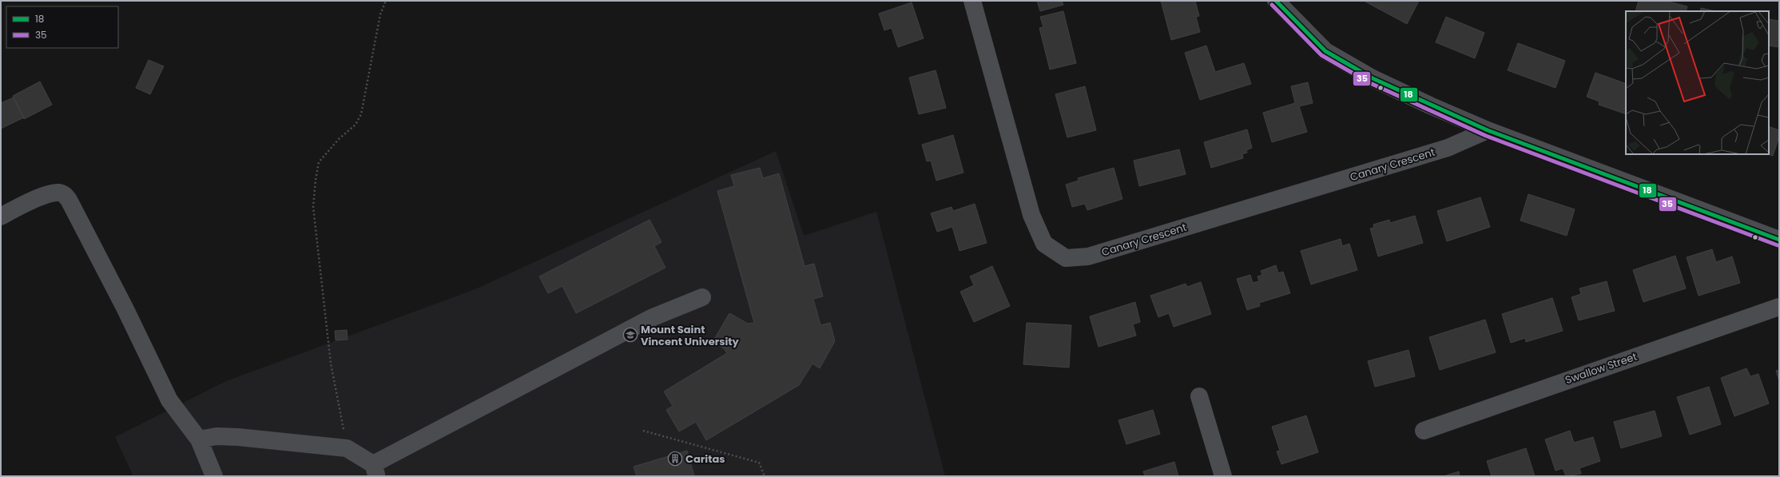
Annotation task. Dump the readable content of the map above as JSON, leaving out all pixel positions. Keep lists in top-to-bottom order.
{
  "streets": {
    "street": ["Canary Crescent", "Swallow Street"]
  },
  "places": {
    "school or university": ["Mount Saint Vincent University"],
    "building": ["Caritas"]
  },
  "lines": ["transit line 18", "transit line 35"],
  "legend": ["18", "35"]
}
